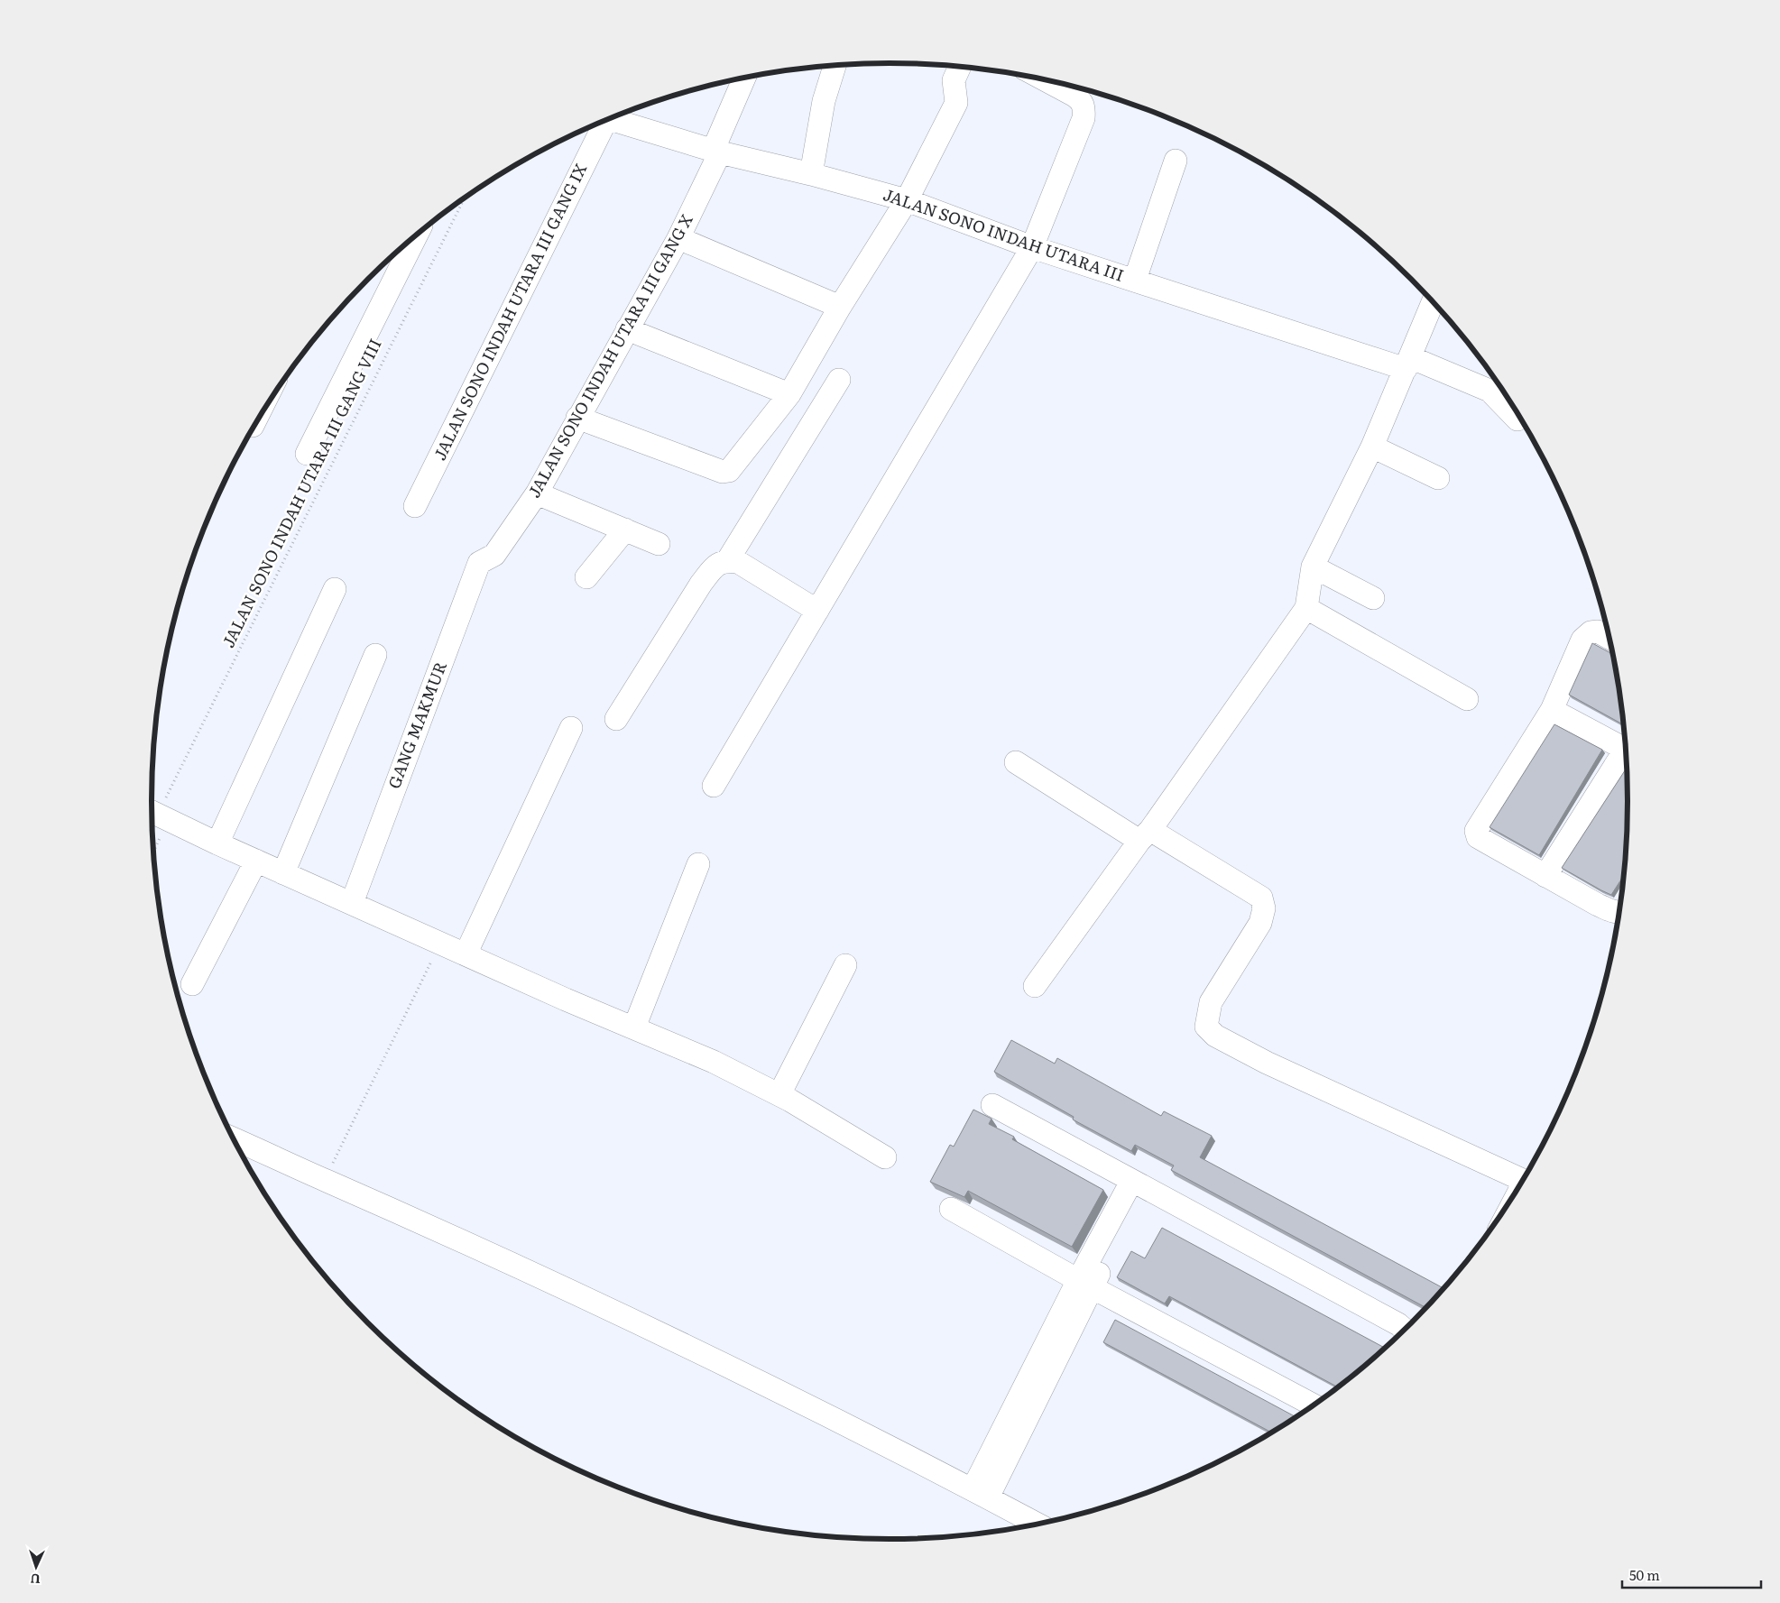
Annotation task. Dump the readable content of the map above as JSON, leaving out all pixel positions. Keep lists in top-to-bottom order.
{
  "streets": {
    "street": [
      "JALAN SONO INDAH UTARA III",
      "JALAN SONO INDAH UTARA III GANG IX",
      "JALAN SONO INDAH UTARA III GANG X",
      "GANG MAKMUR"
    ],
    "path": ["JALAN SONO INDAH UTARA III GANG VIII"]
  },
  "crossings": [
    ["JALAN SONO INDAH UTARA III", "JALAN SONO INDAH UTARA III GANG X"],
    ["JALAN SONO INDAH UTARA III GANG X", "GANG MAKMUR"]
  ],
  "scale_bar": "50 m",
  "north": "bottom"
}
